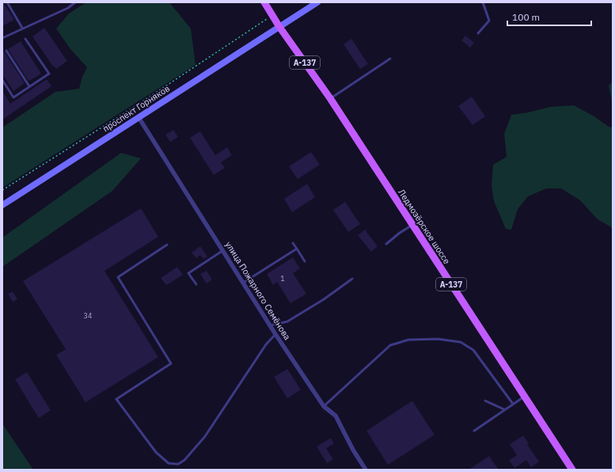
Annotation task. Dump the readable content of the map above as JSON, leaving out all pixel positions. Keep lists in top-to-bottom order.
{
  "streets": {
    "main road": ["А-137", "проспект Горняков", "Ледмозёрское шоссе"],
    "street": ["улица Пожарного Семёнова"]
  },
  "crossings": [
    ["А-137", "проспект Горняков"],
    ["А-137", "Ледмозёрское шоссе"],
    ["проспект Горняков", "Ледмозёрское шоссе"],
    ["проспект Горняков", "улица Пожарного Семёнова"]
  ],
  "house_numbers": ["1", "34"],
  "scale_bar": "100 m"
}
